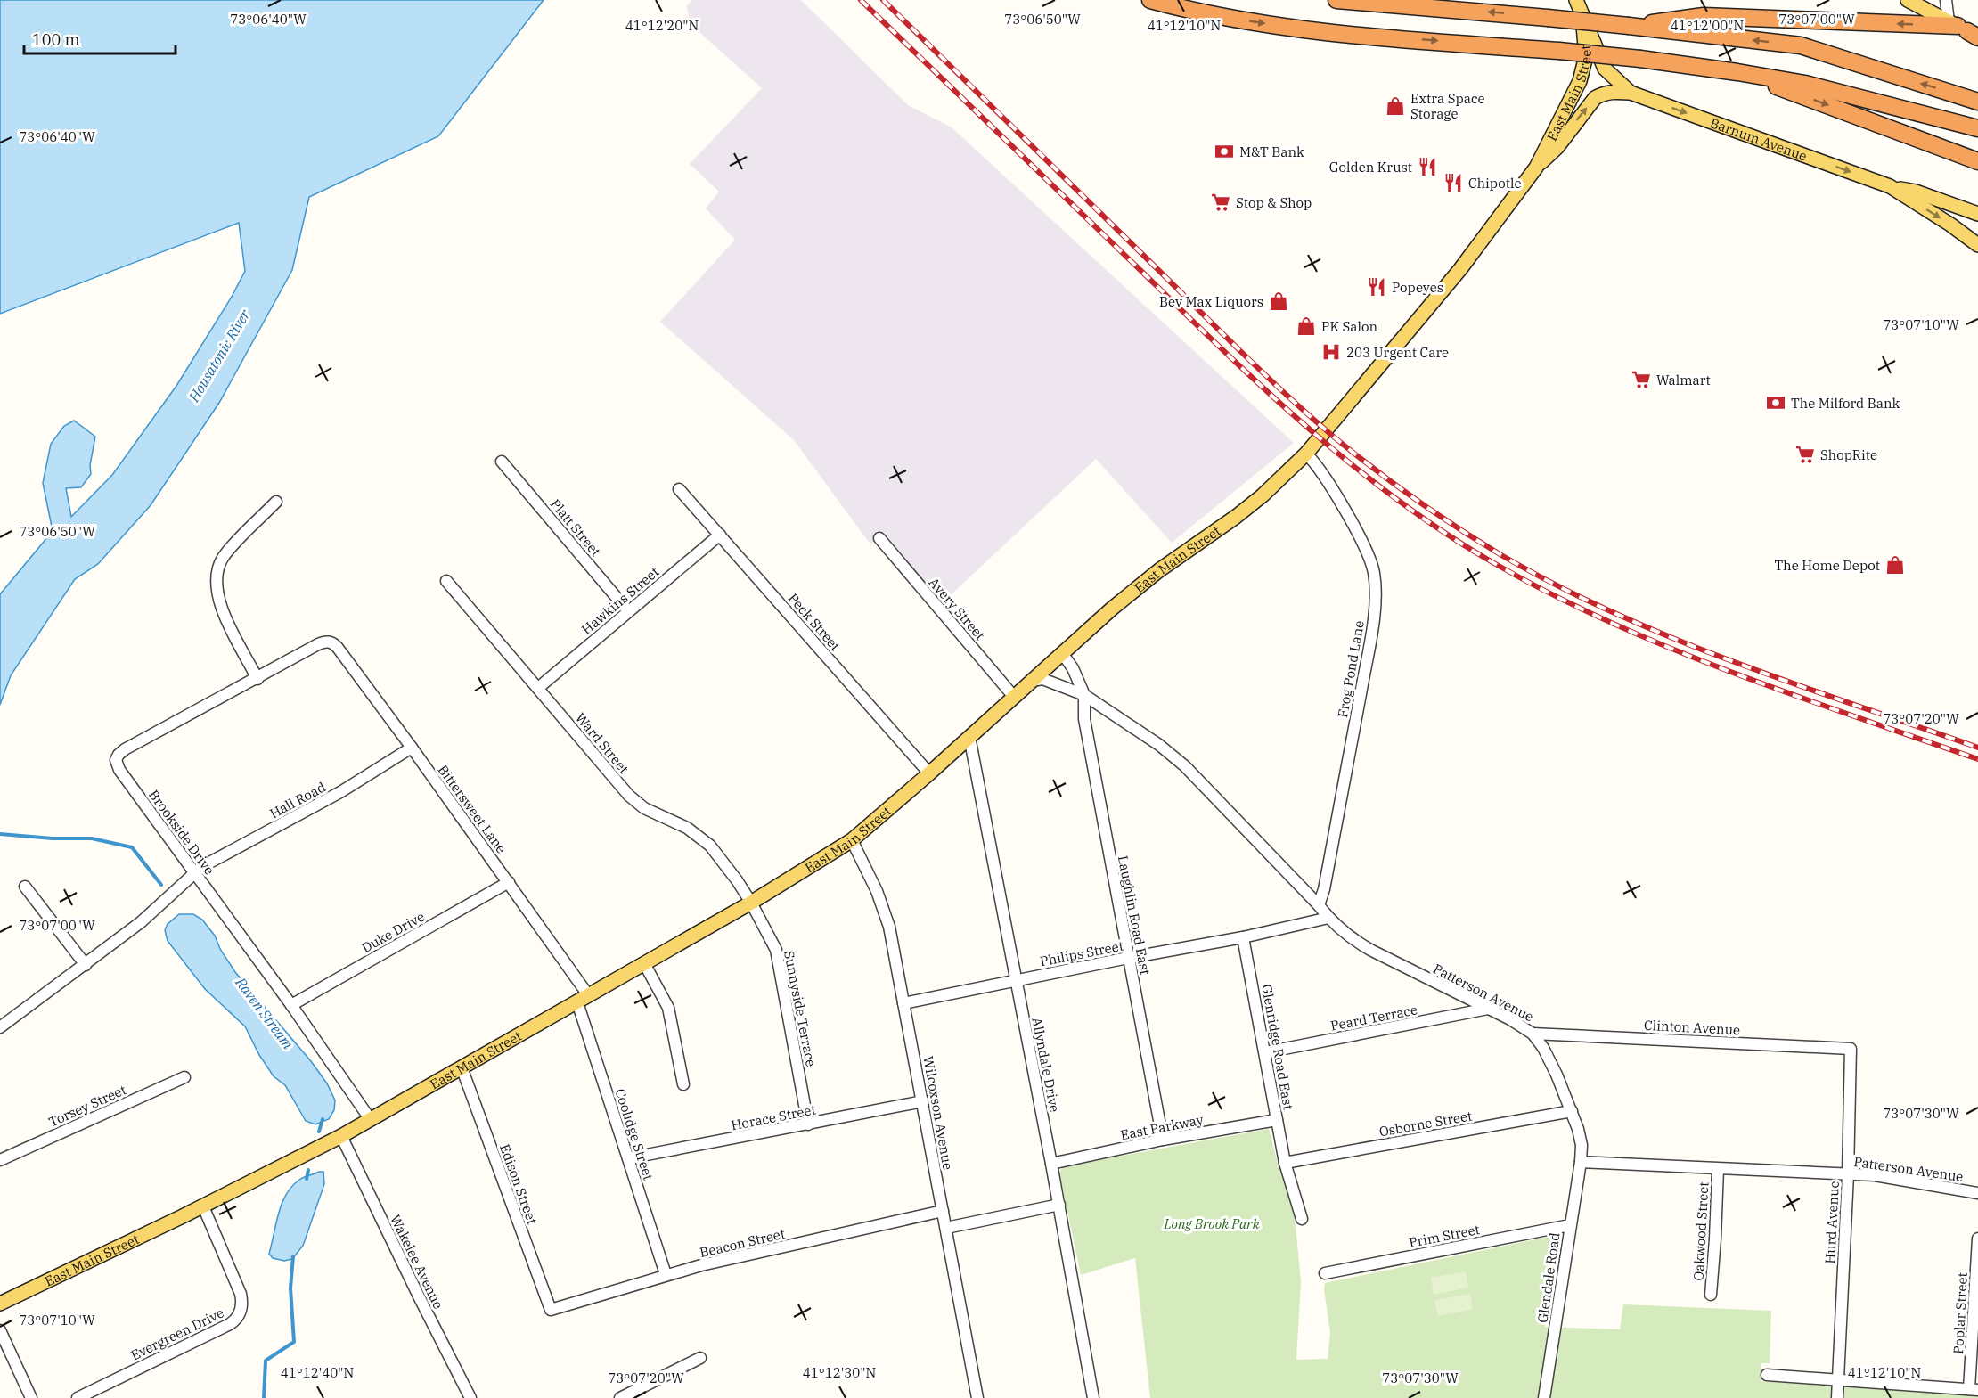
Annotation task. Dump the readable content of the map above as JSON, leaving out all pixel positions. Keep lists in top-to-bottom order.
{
  "streets": {
    "main road": ["East Main Street", "Barnum Avenue"],
    "street": [
      "Platt Street",
      "Hawkins Street",
      "Avery Street",
      "Peck Street",
      "Frog Pond Lane",
      "Ward Street",
      "Hall Road",
      "Bittersweet Lane",
      "Brookside Drive",
      "Laughlin Road East",
      "Duke Drive",
      "Philips Street",
      "Patterson Avenue",
      "Sunnyside Terrace",
      "Peard Terrace",
      "Clinton Avenue",
      "Glenridge Road East",
      "Allyndale Drive",
      "Torsey Street",
      "Wilcoxson Avenue",
      "Horace Street",
      "Osborne Street",
      "East Parkway",
      "Coolidge Street",
      "Edison Street",
      "Hurd Avenue",
      "Oakwood Street",
      "Prim Street",
      "Beacon Street",
      "Wakelee Avenue",
      "Glendale Road",
      "Poplar Street",
      "Evergreen Drive"
    ]
  },
  "crossings": [
    ["East Main Street", "Barnum Avenue"],
    ["East Main Street", "Avery Street"],
    ["East Main Street", "Peck Street"],
    ["East Main Street", "Frog Pond Lane"],
    ["East Main Street", "Ward Street"],
    ["East Main Street", "Bittersweet Lane"],
    ["East Main Street", "Brookside Drive"],
    ["East Main Street", "Patterson Avenue"],
    ["East Main Street", "Sunnyside Terrace"],
    ["East Main Street", "Allyndale Drive"],
    ["East Main Street", "Wilcoxson Avenue"],
    ["East Main Street", "Coolidge Street"],
    ["East Main Street", "Edison Street"],
    ["East Main Street", "Wakelee Avenue"],
    ["East Main Street", "Evergreen Drive"],
    ["Platt Street", "Hawkins Street"],
    ["Hawkins Street", "Peck Street"],
    ["Hawkins Street", "Ward Street"],
    ["Frog Pond Lane", "Patterson Avenue"],
    ["Ward Street", "Sunnyside Terrace"],
    ["Hall Road", "Bittersweet Lane"],
    ["Hall Road", "Brookside Drive"],
    ["Bittersweet Lane", "Brookside Drive"],
    ["Bittersweet Lane", "Duke Drive"],
    ["Bittersweet Lane", "Coolidge Street"],
    ["Brookside Drive", "Duke Drive"],
    ["Laughlin Road East", "Philips Street"],
    ["Laughlin Road East", "Patterson Avenue"],
    ["Laughlin Road East", "East Parkway"],
    ["Philips Street", "Patterson Avenue"],
    ["Philips Street", "Glenridge Road East"],
    ["Philips Street", "Allyndale Drive"],
    ["Philips Street", "Wilcoxson Avenue"],
    ["Patterson Avenue", "Peard Terrace"],
    ["Patterson Avenue", "Clinton Avenue"],
    ["Patterson Avenue", "Osborne Street"],
    ["Patterson Avenue", "Hurd Avenue"],
    ["Patterson Avenue", "Oakwood Street"],
    ["Patterson Avenue", "Glendale Road"],
    ["Sunnyside Terrace", "Horace Street"],
    ["Peard Terrace", "Glenridge Road East"],
    ["Clinton Avenue", "Hurd Avenue"],
    ["Glenridge Road East", "Osborne Street"],
    ["Glenridge Road East", "East Parkway"],
    ["Allyndale Drive", "East Parkway"],
    ["Wilcoxson Avenue", "Horace Street"],
    ["Wilcoxson Avenue", "Beacon Street"],
    ["Horace Street", "Coolidge Street"],
    ["Coolidge Street", "Beacon Street"],
    ["Edison Street", "Beacon Street"],
    ["Prim Street", "Glendale Road"]
  ],
  "water": ["Housatonic River", "Raven Stream"],
  "parks": ["Long Brook Park"],
  "places": {
    "shop": [
      "Extra Space Storage",
      "Bev Max Liquors",
      "PK Salon",
      "The Home Depot"
    ],
    "bank": ["M&T Bank", "The Milford Bank"],
    "restaurant": ["Golden Krust", "Chipotle", "Popeyes"],
    "supermarket": ["Stop & Shop", "Walmart", "ShopRite"],
    "hospital": ["203 Urgent Care"]
  },
  "scale_bar": "100 m",
  "coordinates": [
    "73°06'40\"W",
    "73°06'50\"W",
    "73°07'00\"W",
    "41°12'20\"N",
    "41°12'10\"N",
    "41°12'00\"N",
    "73°07'10\"W",
    "73°07'20\"W",
    "73°07'30\"W",
    "41°12'40\"N",
    "41°12'30\"N"
  ]
}
